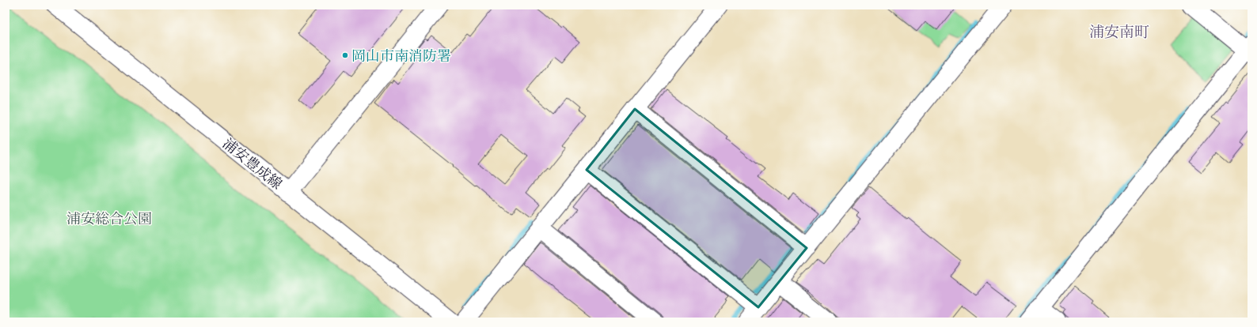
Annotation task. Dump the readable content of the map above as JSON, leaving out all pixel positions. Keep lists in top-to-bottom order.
{
  "streets": {
    "street": ["浦安豊成線"]
  },
  "districts": ["浦安南町"],
  "parks": ["浦安総合公園"],
  "places": ["岡山市南消防署"]
}
